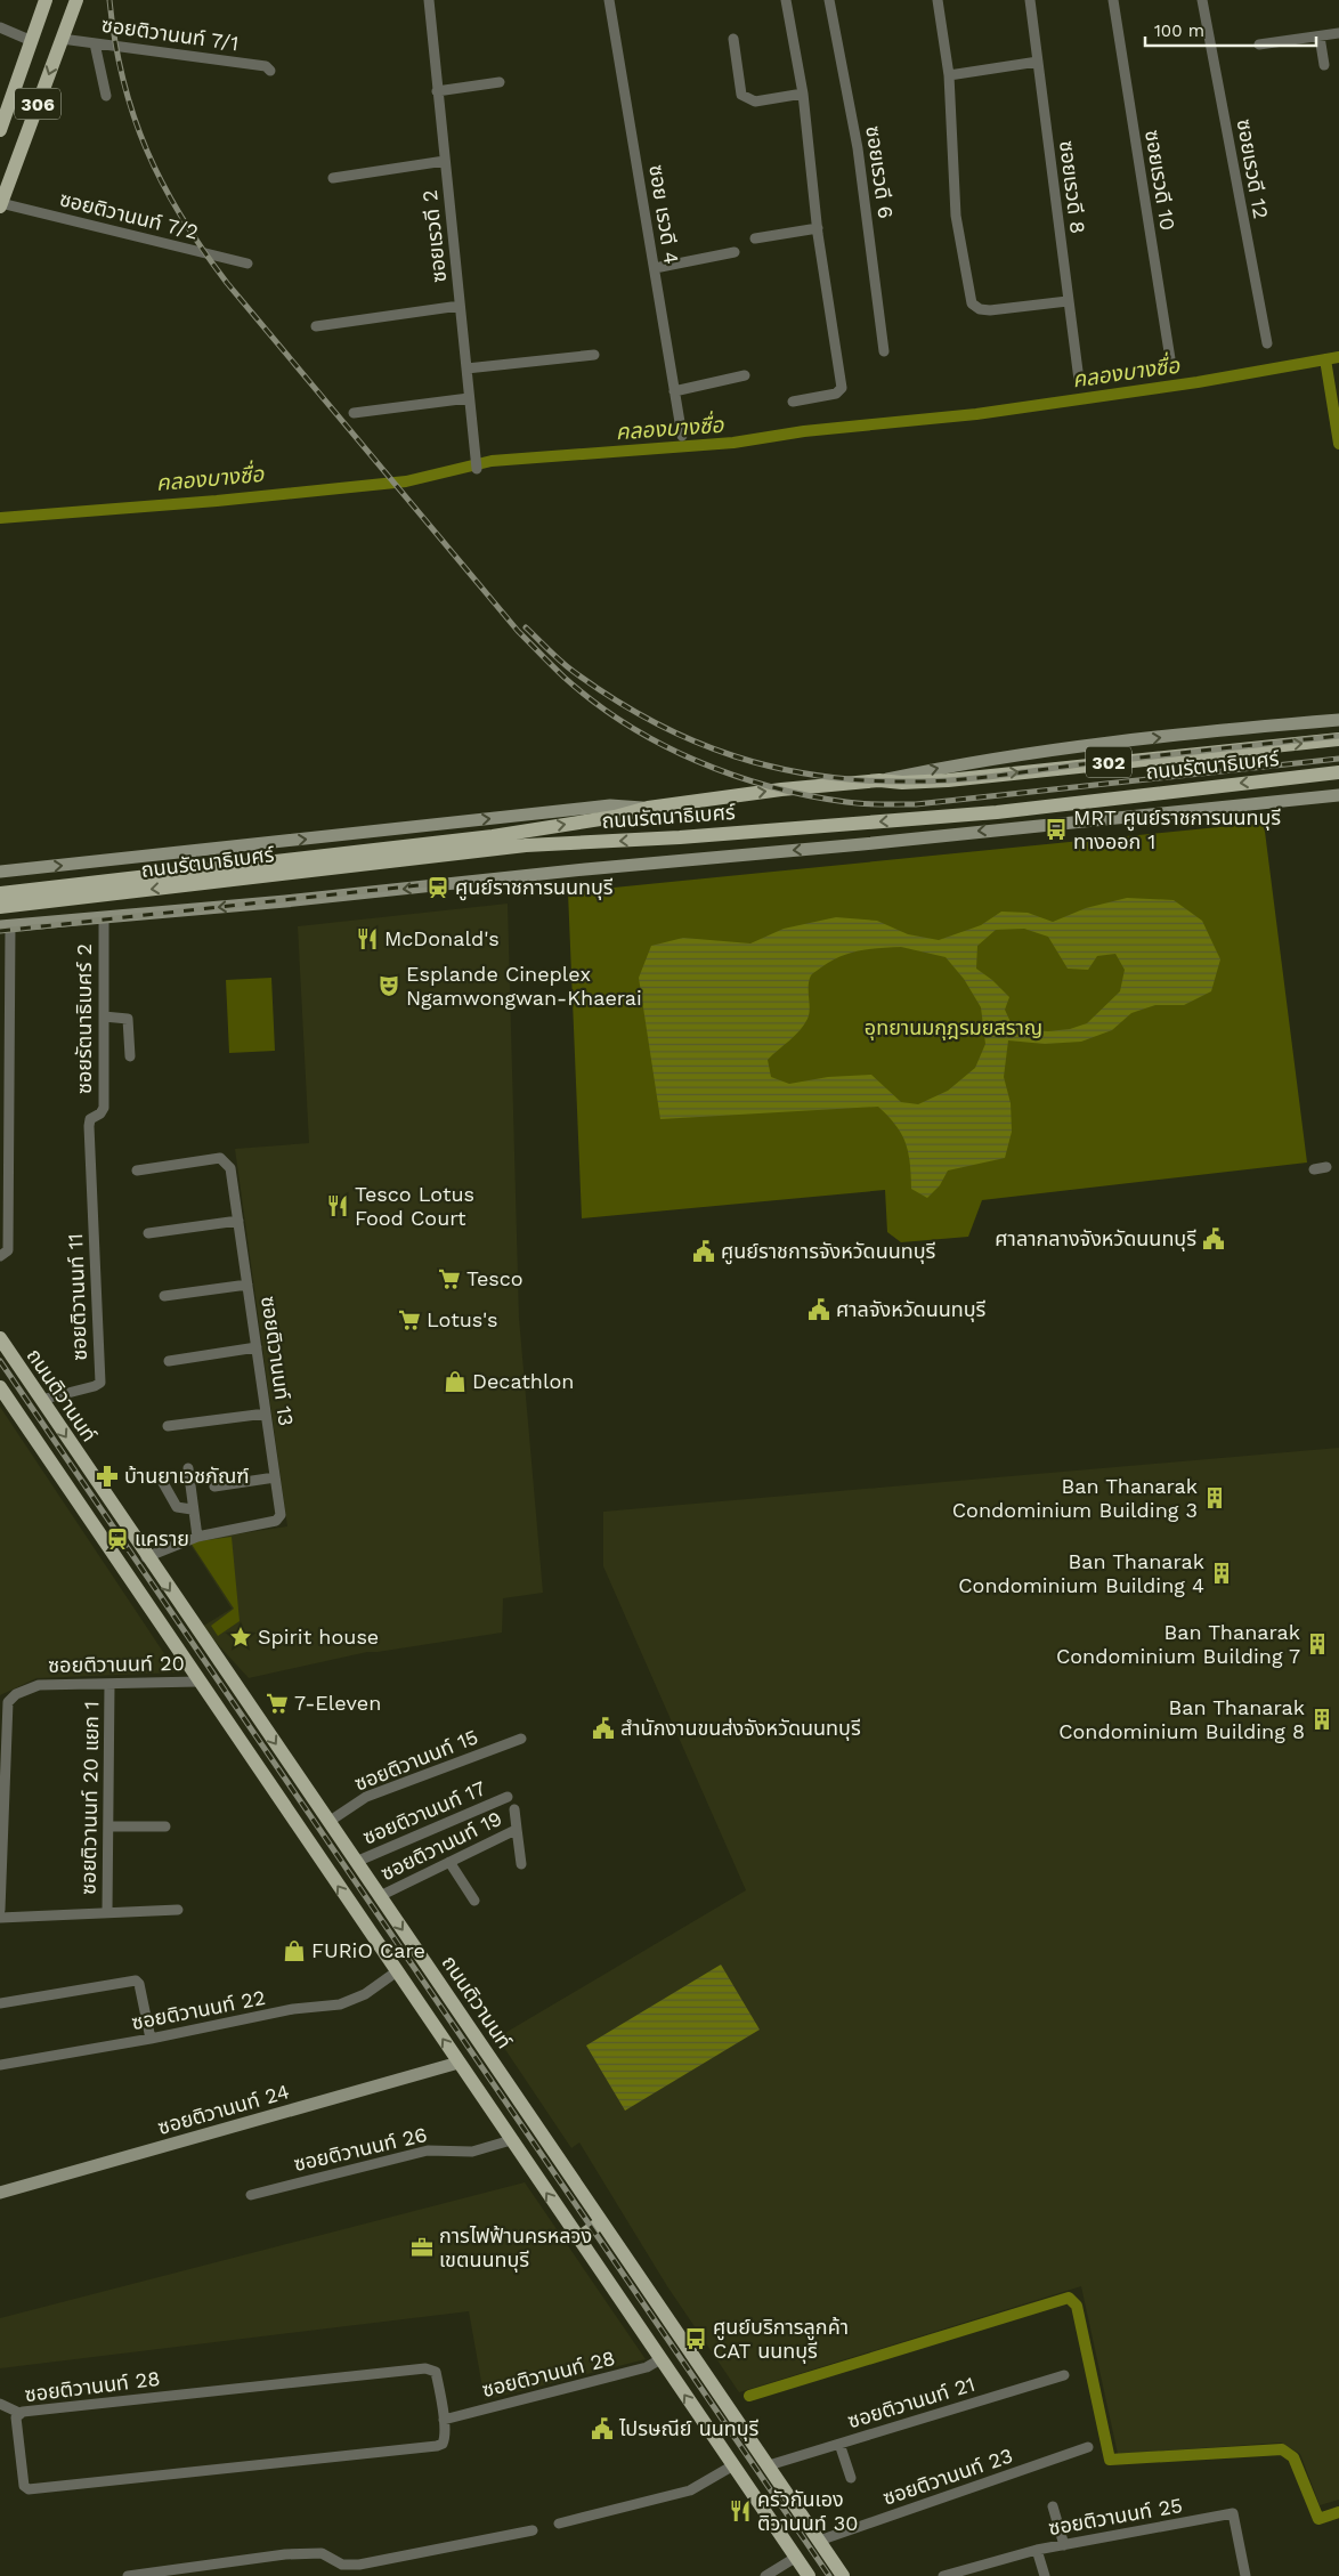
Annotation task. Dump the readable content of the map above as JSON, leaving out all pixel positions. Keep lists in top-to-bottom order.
{
  "streets": {
    "main road": [
      "306",
      "302",
      "ถนนรัตนาธิเบศร์",
      "ถนนติวานนท์",
      "ซอยติวานนท์ 24"
    ],
    "street": [
      "ซอยติวานนท์ 7/1",
      "ซอยเรวดี 12",
      "ซอยเรวดี 6",
      "ซอยเรวดี 10",
      "ซอยเรวดี 8",
      "ซอย เรวดี 4",
      "ซอยติวานนท์ 7/2",
      "ซอยเรวดี 2",
      "ซอยรัตนาธิเบศร์ 2",
      "ซอยติวานนท์ 11",
      "ซอยติวานนท์ 13",
      "ซอยติวานนท์ 20",
      "ซอยติวานนท์ 15",
      "ซอยติวานนท์ 20 แยก 1",
      "ซอยติวานนท์ 17",
      "ซอยติวานนท์ 19",
      "ซอยติวานนท์ 22",
      "ซอยติวานนท์ 26",
      "ซอยติวานนท์ 28",
      "ซอยติวานนท์ 21",
      "ซอยติวานนท์ 23",
      "ซอยติวานนท์ 25"
    ]
  },
  "crossings": [
    ["ซอยติวานนท์ 7/1", "306"],
    ["306", "ซอยติวานนท์ 7/2"],
    ["ถนนรัตนาธิเบศร์", "ซอยรัตนาธิเบศร์ 2"],
    ["ซอยรัตนาธิเบศร์ 2", "ซอยติวานนท์ 11"],
    ["ซอยติวานนท์ 11", "ถนนติวานนท์"],
    ["ซอยติวานนท์ 13", "ถนนติวานนท์"],
    ["ถนนติวานนท์", "ซอยติวานนท์ 15"],
    ["ถนนติวานนท์", "ซอยติวานนท์ 17"],
    ["ถนนติวานนท์", "ซอยติวานนท์ 19"],
    ["ถนนติวานนท์", "ซอยติวานนท์ 21"],
    ["ถนนติวานนท์", "ซอยติวานนท์ 23"],
    ["ซอยติวานนท์ 20", "ซอยติวานนท์ 20 แยก 1"]
  ],
  "water": ["คลองบางซื่อ"],
  "parks": ["อุทยานมกุฎรมยสราญ"],
  "places": {
    "bus stop": ["MRT ศูนย์ราชการนนทบุรี ทางออก 1", "ศูนย์บริการลูกค้า CAT นนทบุรี"],
    "station": ["ศูนย์ราชการนนทบุรี", "แคราย"],
    "restaurant": ["McDonald's", "Tesco Lotus Food Court", "ครัวกันเอง ติวานนท์ 30"],
    "theatre": ["Esplande Cineplex Ngamwongwan-Khaerai"],
    "public building": [
      "ศาลากลางจังหวัดนนทบุรี",
      "ศูนย์ราชการจังหวัดนนทบุรี",
      "ศาลจังหวัดนนทบุรี",
      "สำนักงานขนส่งจังหวัดนนทบุรี",
      "ไปรษณีย์ นนทบุรี"
    ],
    "supermarket": ["Tesco", "Lotus's", "7-Eleven"],
    "shop": ["Decathlon", "FURiO Care"],
    "pharmacy": ["บ้านยาเวชภัณฑ์"],
    "building": [
      "Ban Thanarak Condominium Building 3",
      "Ban Thanarak Condominium Building 4",
      "Ban Thanarak Condominium Building 7",
      "Ban Thanarak Condominium Building 8"
    ],
    "place": ["Spirit house"],
    "office": ["การไฟฟ้านครหลวง เขตนนทบุรี"]
  },
  "scale_bar": "100 m"
}
